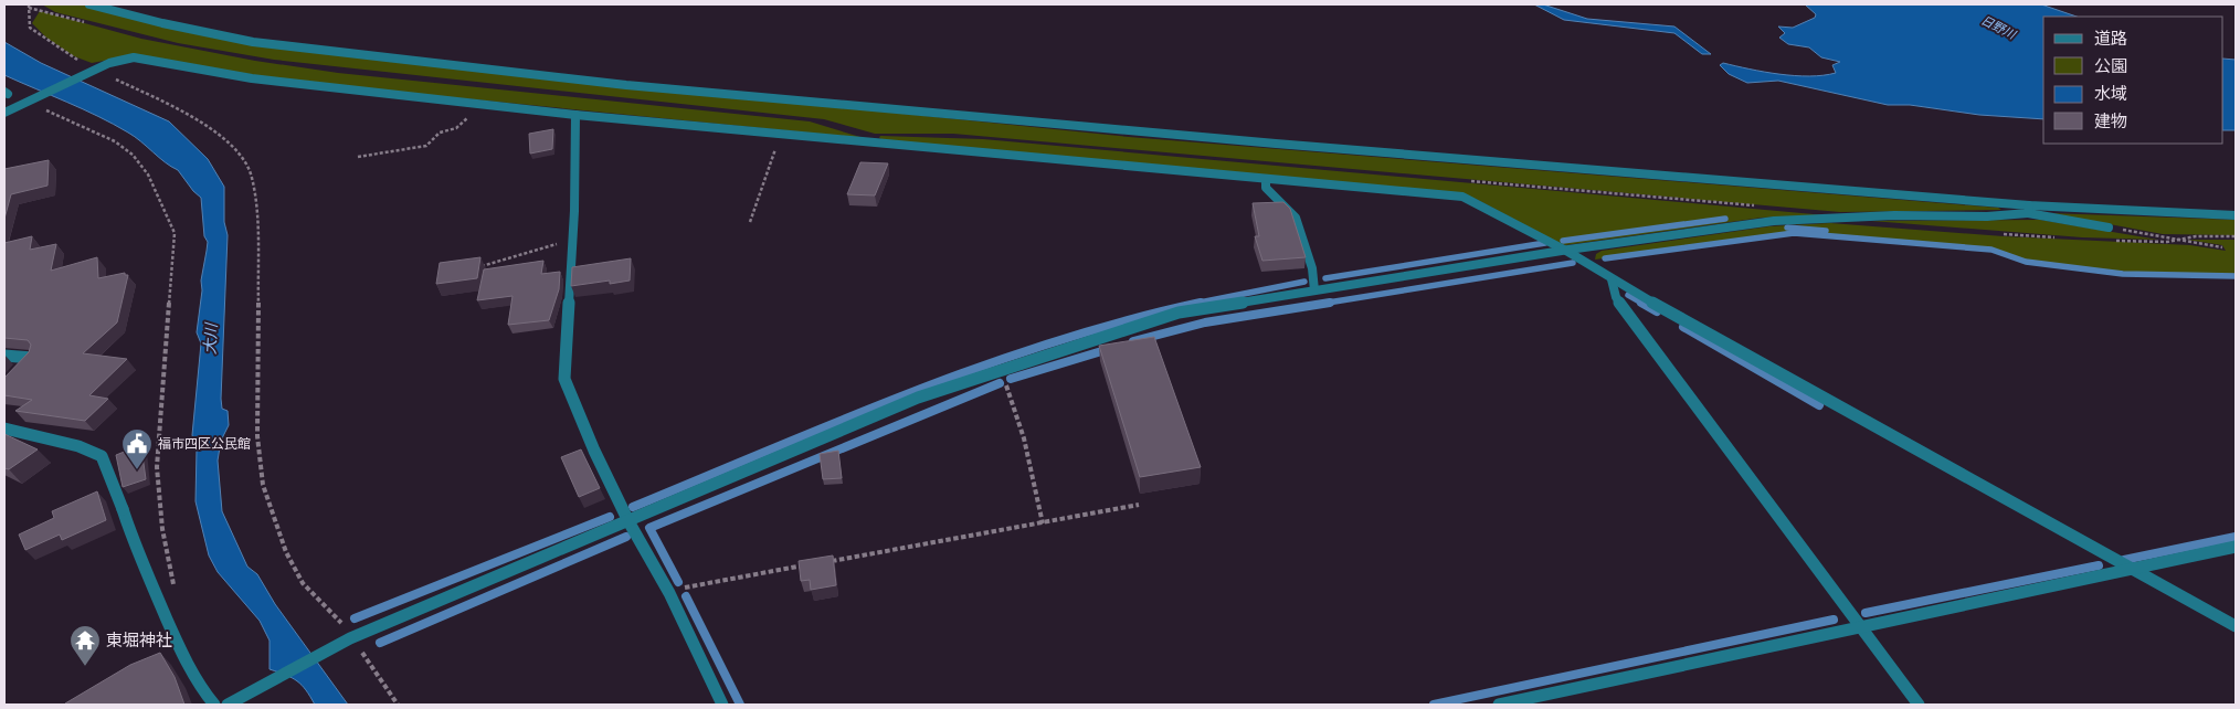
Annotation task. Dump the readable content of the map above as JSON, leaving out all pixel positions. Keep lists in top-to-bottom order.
{
  "water": ["日野川", "大川"],
  "places": {
    "public building": ["福市四区公民館"],
    "temple": ["東堀神社"]
  },
  "legend": [
    "道路",
    "公園",
    "水域",
    "建物"
  ]
}
